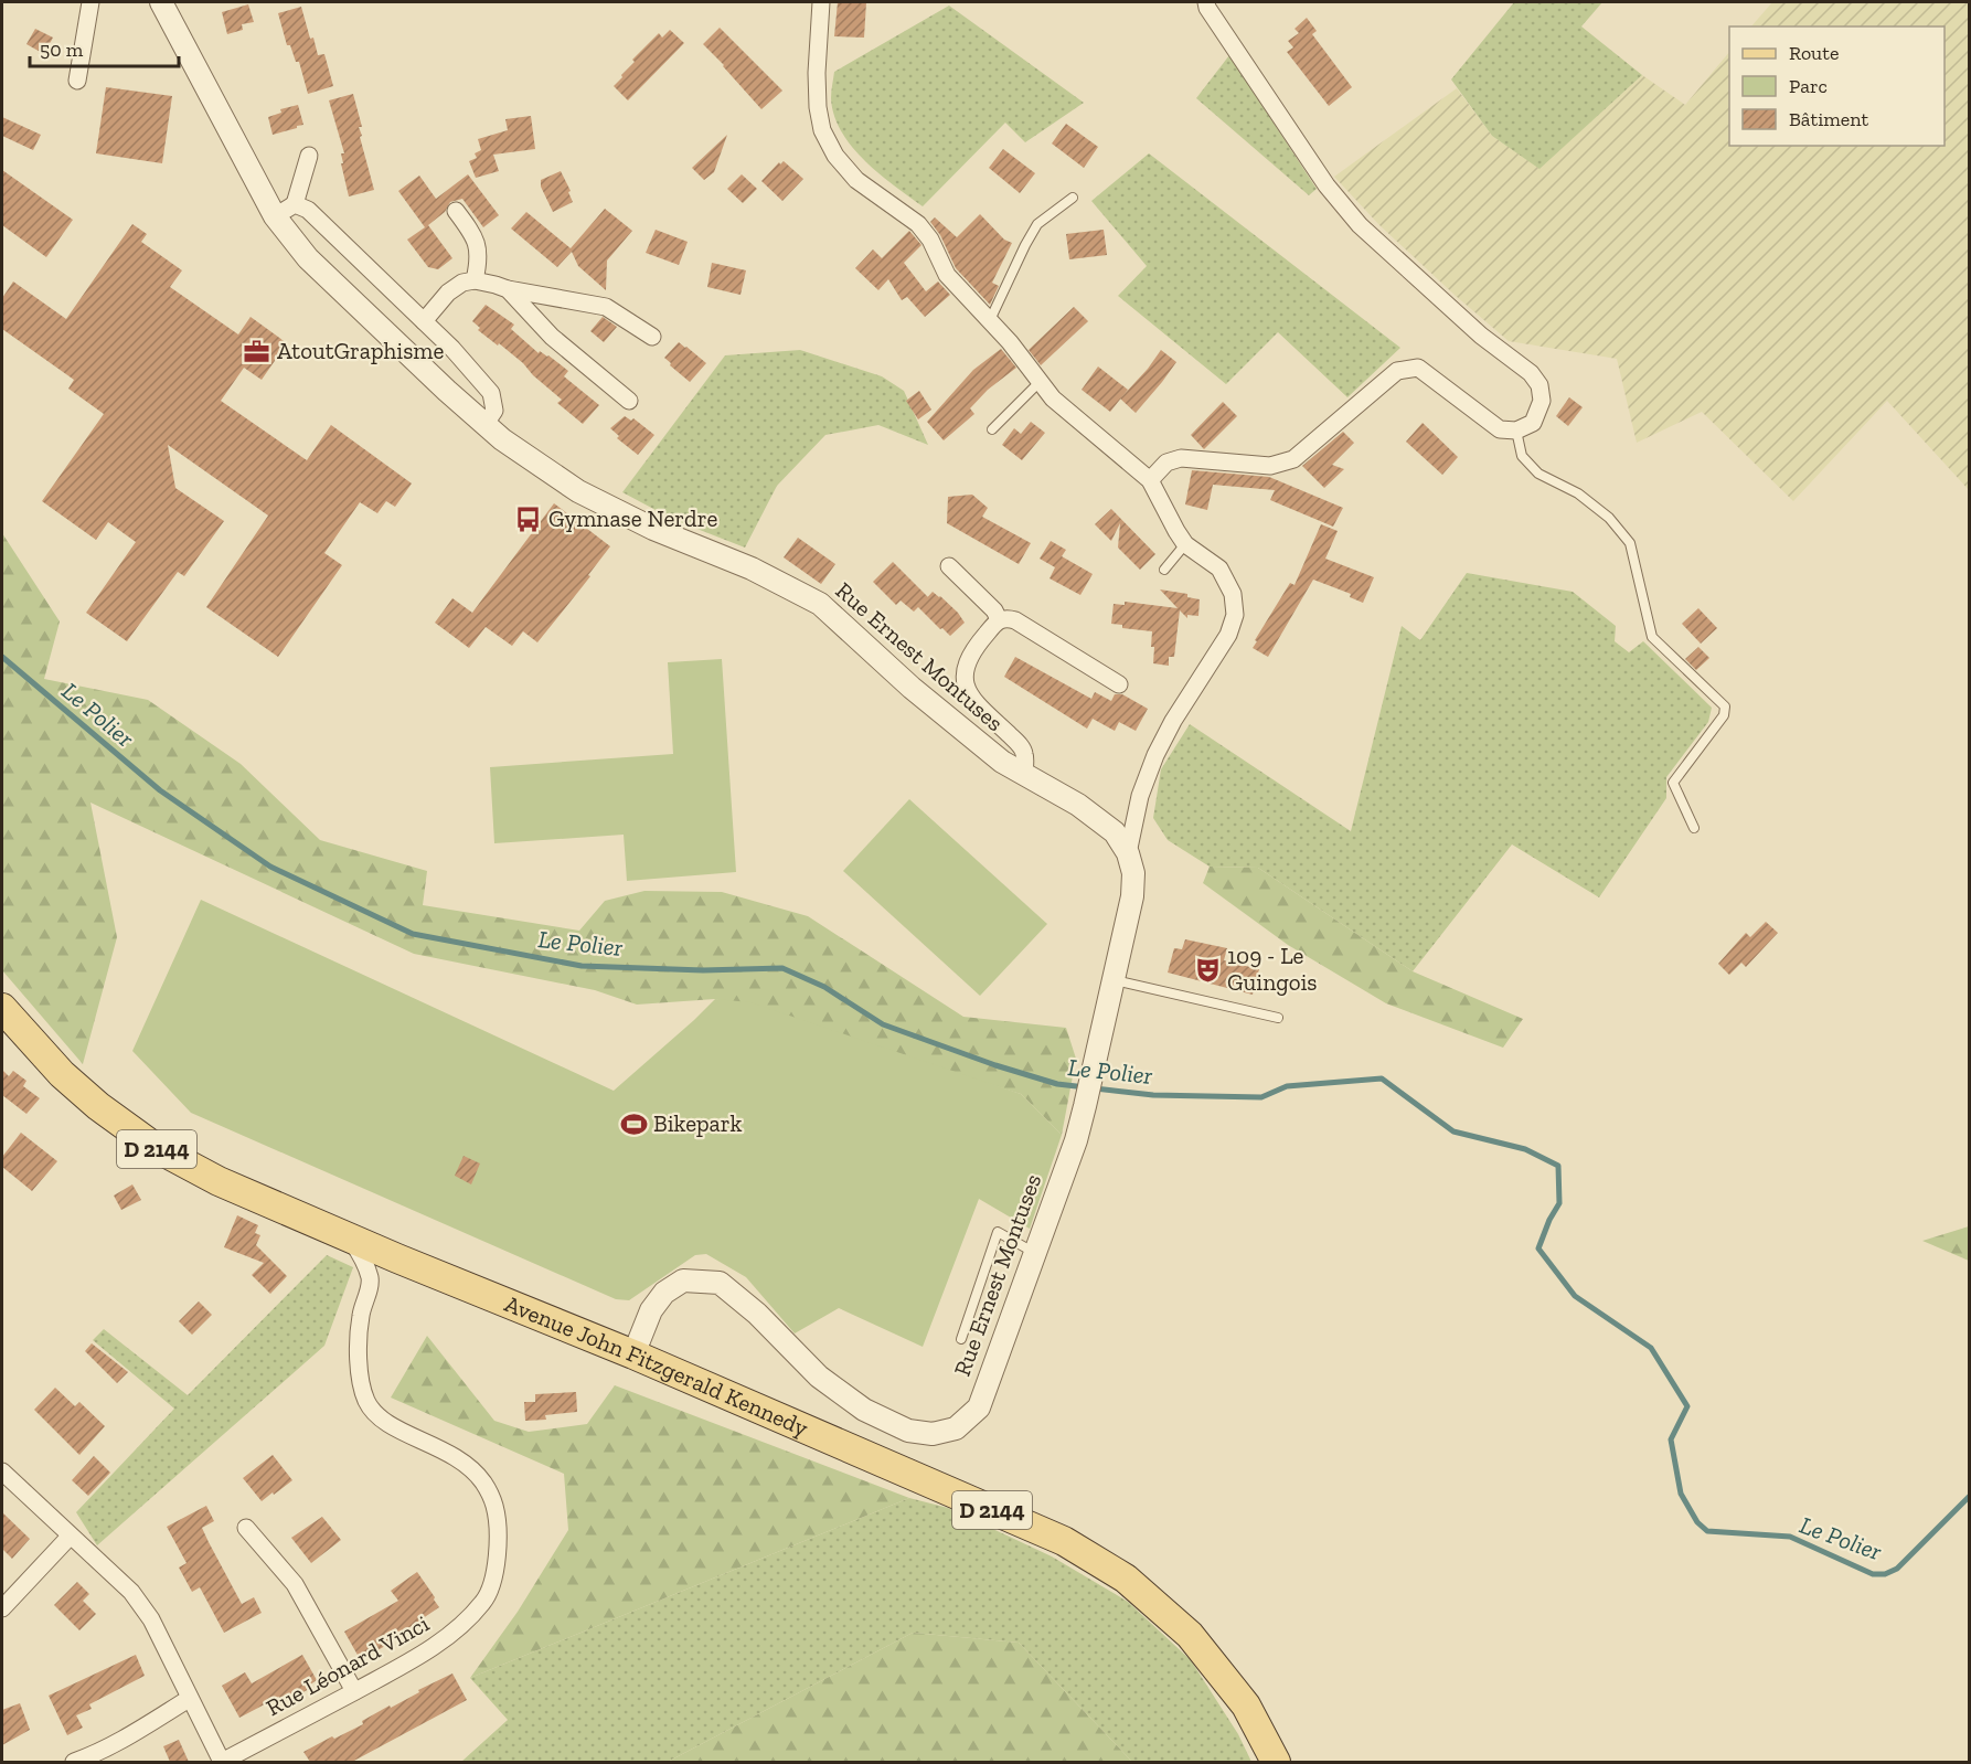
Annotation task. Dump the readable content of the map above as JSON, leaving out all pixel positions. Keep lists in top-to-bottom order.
{
  "streets": {
    "main road": ["D 2144", "Avenue John Fitzgerald Kennedy"],
    "street": ["Rue Ernest Montuses", "Rue Léonard Vinci"]
  },
  "crossings": [
    ["Rue Ernest Montuses", "Avenue John Fitzgerald Kennedy"],
    ["Avenue John Fitzgerald Kennedy", "Rue Léonard Vinci"]
  ],
  "water": ["Le Polier"],
  "places": {
    "office": ["AtoutGraphisme"],
    "bus stop": ["Gymnase Nerdre"],
    "theatre": ["109 - Le Guingois"],
    "sports": ["Bikepark"]
  },
  "legend": ["Route", "Parc", "Bâtiment"],
  "scale_bar": "50 m"
}
